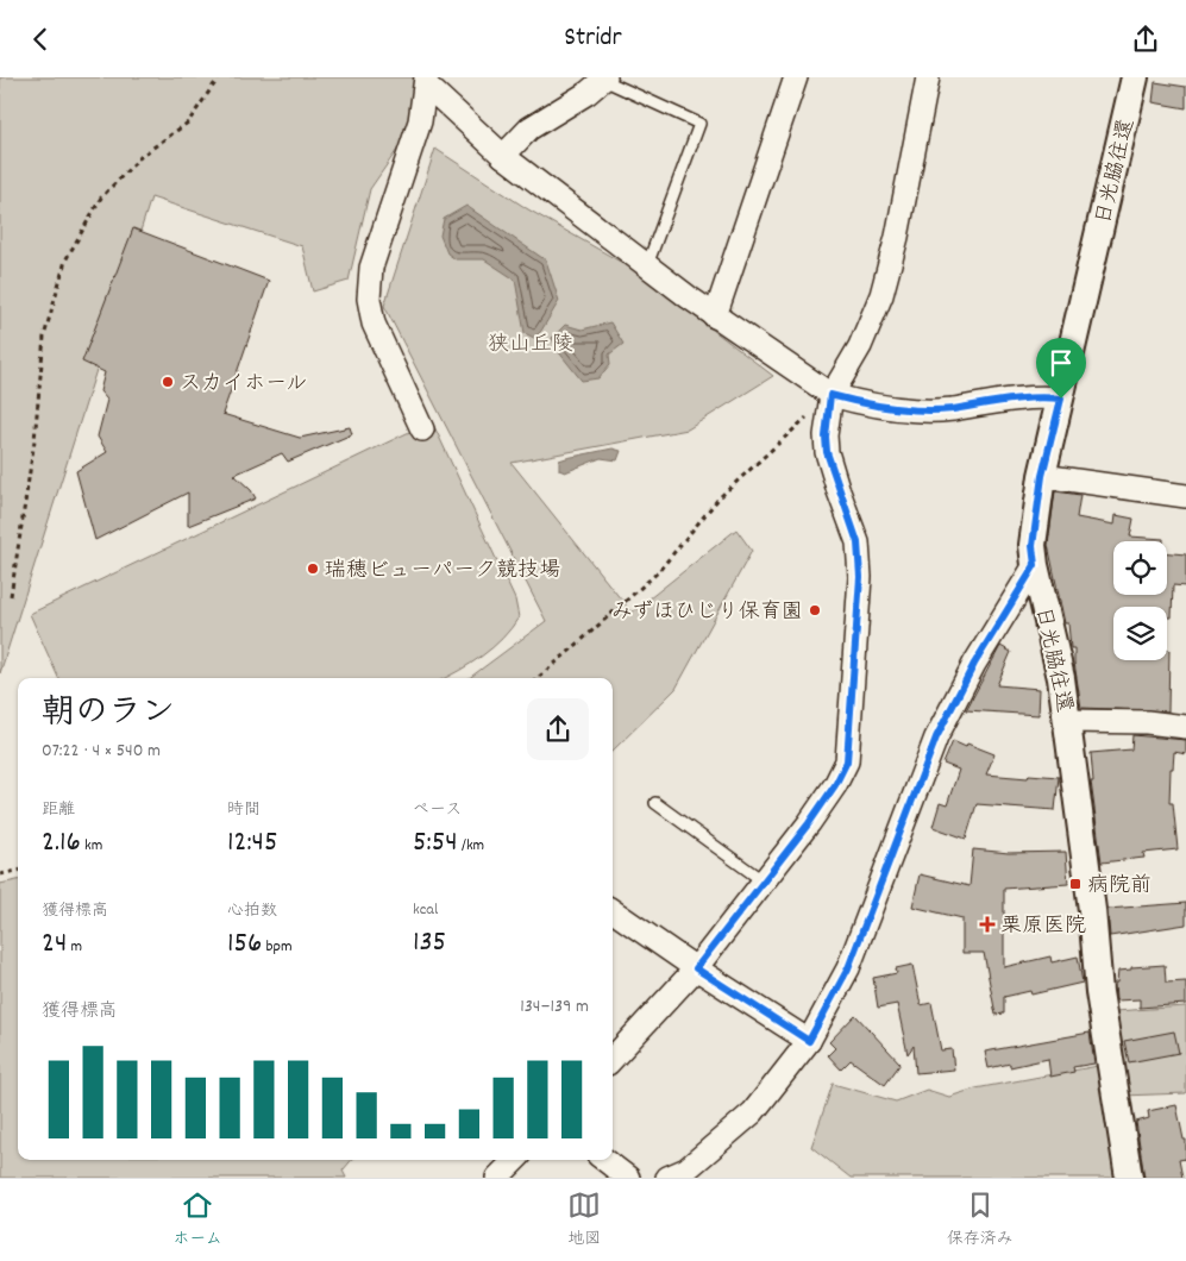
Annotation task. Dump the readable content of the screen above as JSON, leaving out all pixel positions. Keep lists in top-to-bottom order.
{
  "streets": {
    "street": ["日光脇往還"]
  },
  "parks": ["狭山丘陵"],
  "places": {
    "other": ["スカイホール", "瑞穂ビューパーク競技場", "みずほひじり保育園"],
    "transit": ["病院前"],
    "health": ["栗原医院"]
  },
  "page": {
    "header": "Stridr",
    "heading": ["朝のラン", "07:22 · 4 × 540 m"],
    "stats": [
      ["距離", "2.16 km"],
      ["時間", "12:45"],
      ["ペース", "5:54 /km"],
      ["獲得標高", "24 m"],
      ["心拍数", "156 bpm"],
      ["kcal", "135"]
    ],
    "chart": ["獲得標高", "134–139 m"],
    "tabs": ["ホーム", "地図", "保存済み"]
  }
}
